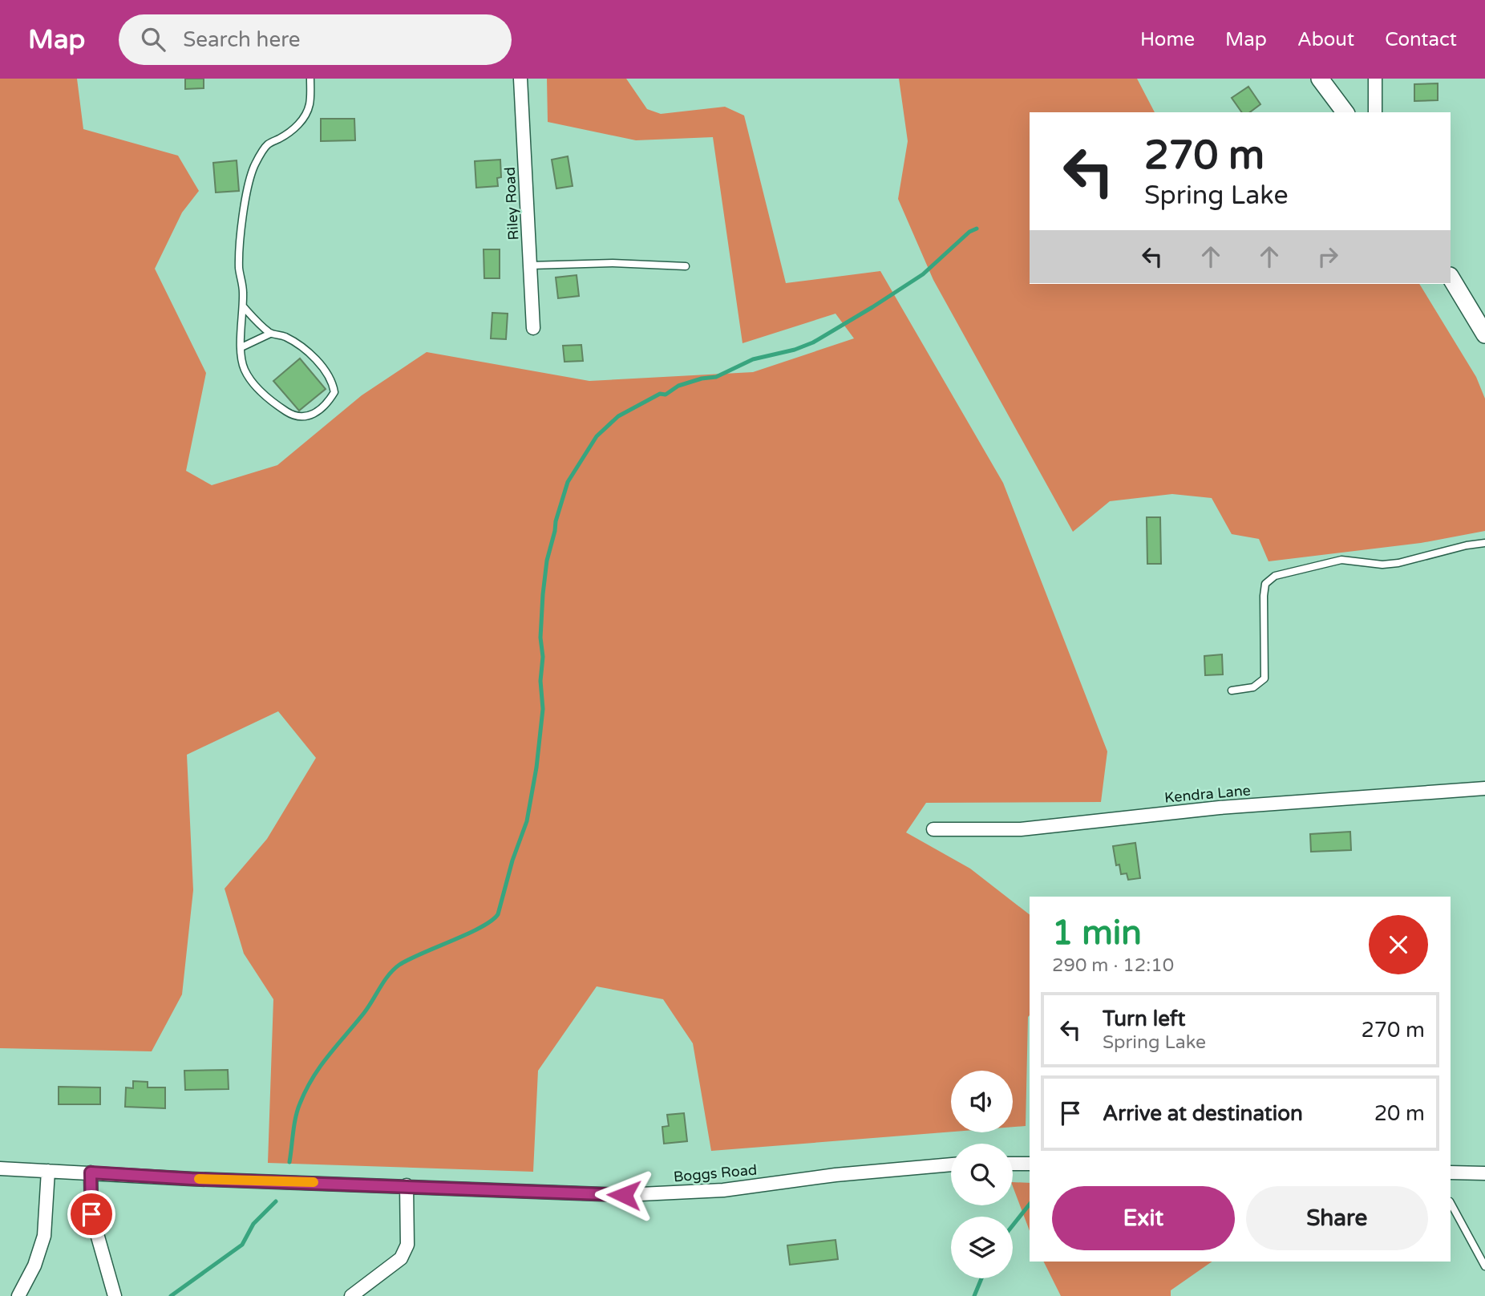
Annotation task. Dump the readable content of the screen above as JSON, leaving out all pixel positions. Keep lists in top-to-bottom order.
{
  "streets": {
    "street": ["Riley Road", "Kendra Lane", "Boggs Road"]
  },
  "page": {
    "header": "Map",
    "search": "Search here",
    "nav": [
      "Home",
      "Map",
      "About",
      "Contact"
    ],
    "turn": ["270 m", "Spring Lake"],
    "heading": ["1 min", "290 m · 12:10"],
    "list": [
      {
        "name": "Turn left",
        "note": "Spring Lake",
        "value": "270 m"
      },
      {
        "name": "Arrive at destination",
        "value": "20 m"
      }
    ],
    "buttons": ["Exit", "Share"]
  }
}
